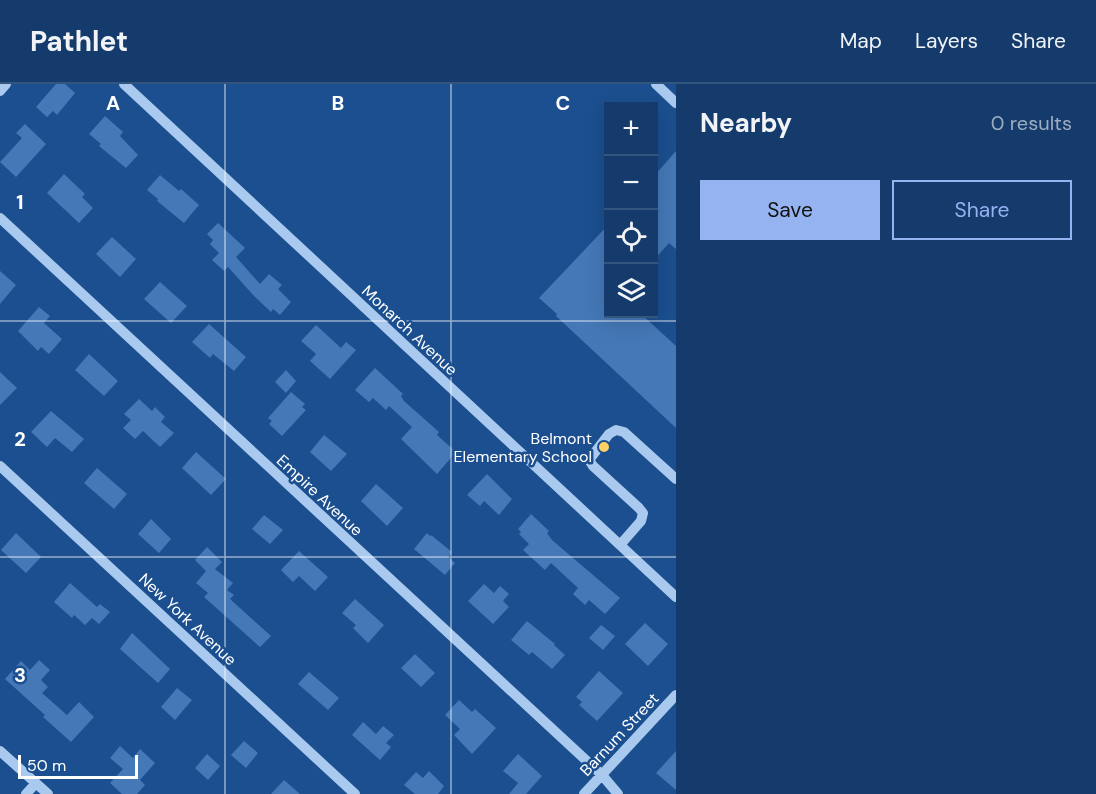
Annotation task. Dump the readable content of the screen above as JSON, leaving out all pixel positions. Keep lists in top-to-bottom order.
{
  "streets": {
    "street": [
      "Monarch Avenue",
      "Empire Avenue",
      "New York Avenue",
      "Barnum Street"
    ]
  },
  "crossings": [
    ["Empire Avenue", "Barnum Street"]
  ],
  "places": ["Belmont Elementary School"],
  "scale_bar": "50 m",
  "page": {
    "header": "Pathlet",
    "nav": ["Map", "Layers", "Share"],
    "heading": ["Nearby", "0 results"],
    "map_buttons": ["+", "−"],
    "buttons": ["Save", "Share"],
    "scale": "50 m"
  },
  "grid": {
    "columns": ["A", "B", "C"],
    "rows": ["1", "2", "3"]
  }
}
